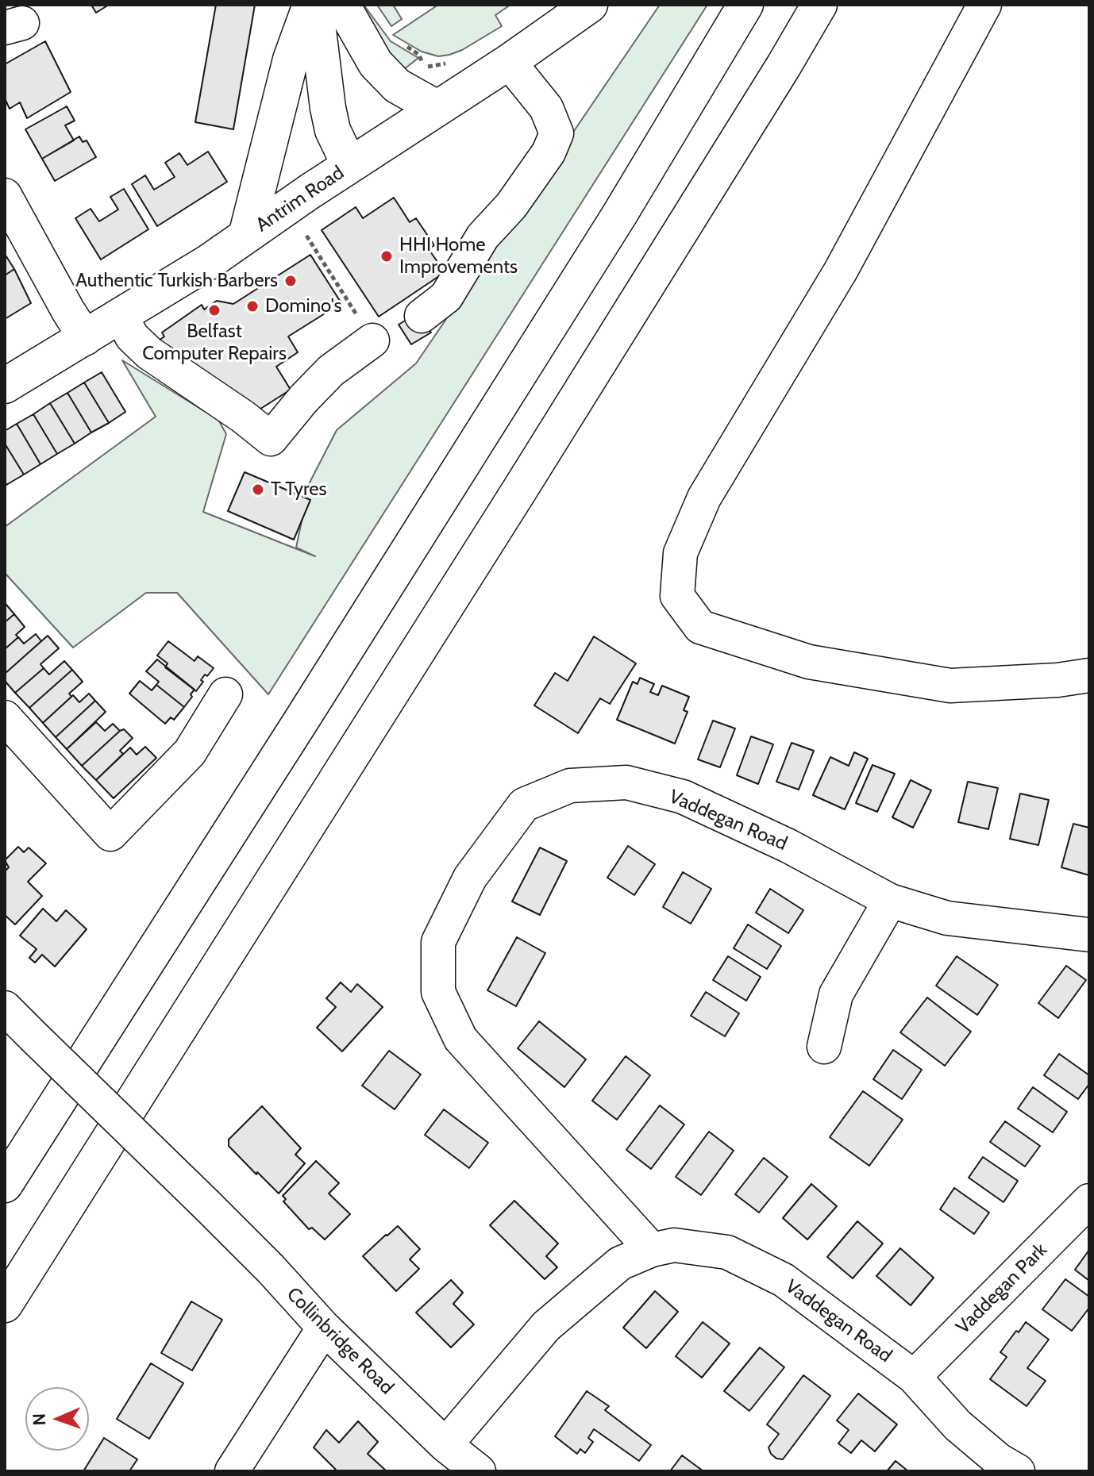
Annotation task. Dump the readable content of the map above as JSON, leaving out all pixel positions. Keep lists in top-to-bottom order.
{
  "streets": {
    "main road": ["Antrim Road"],
    "street": ["Vaddegan Road", "Vaddegan Park", "Collinbridge Road"]
  },
  "crossings": [
    ["Vaddegan Road", "Vaddegan Park"],
    ["Vaddegan Road", "Collinbridge Road"]
  ],
  "places": [
    "HHI Home Improvements",
    "Authentic Turkish Barbers",
    "Domino's",
    "Belfast Computer Repairs",
    "T Tyres"
  ],
  "north": "left"
}
